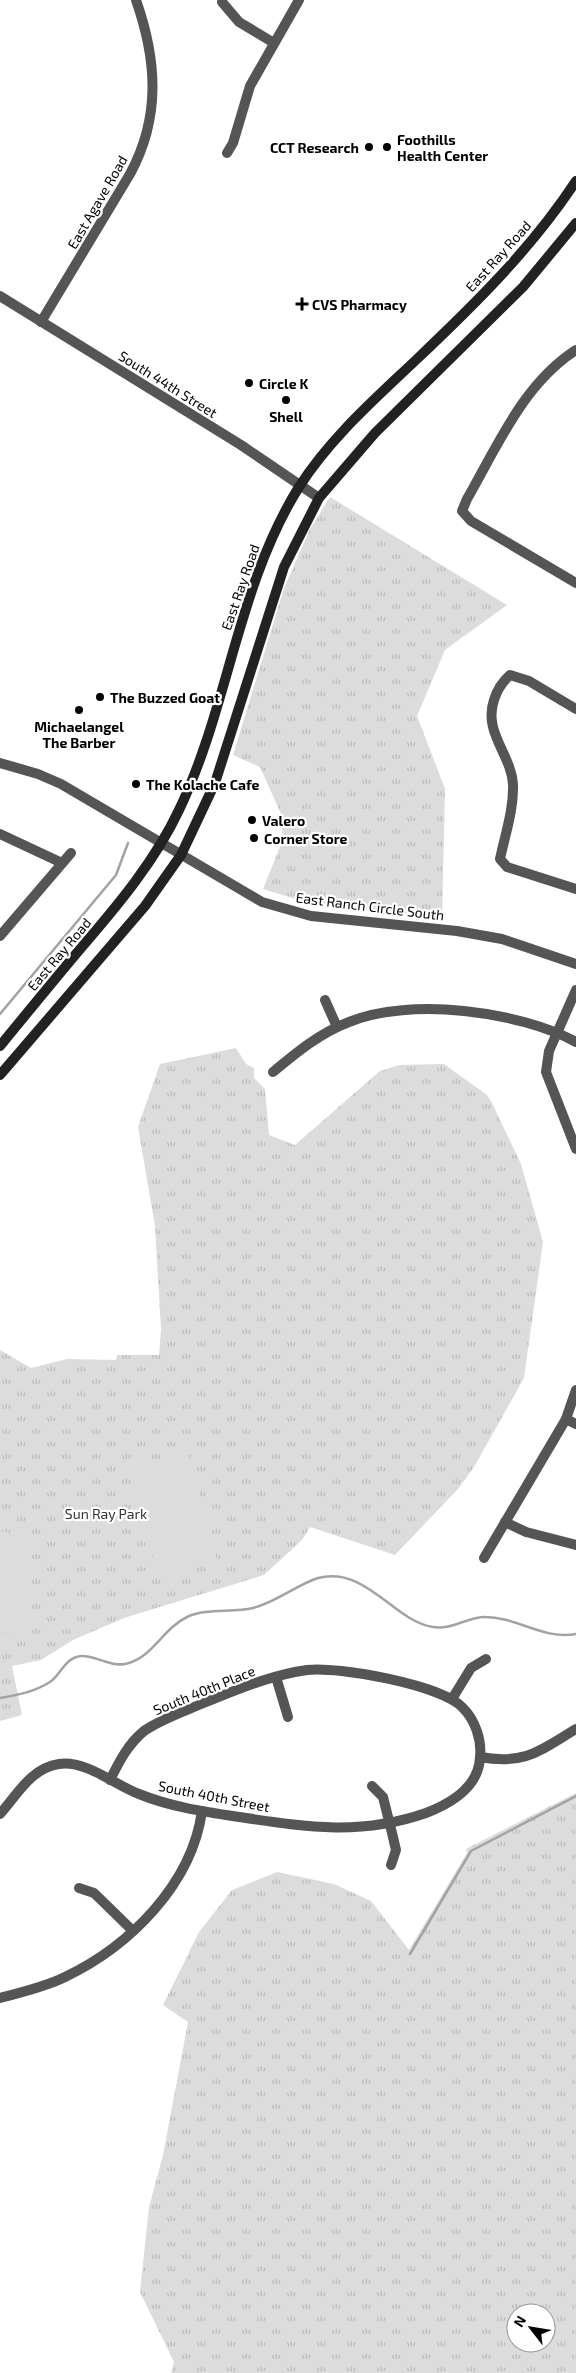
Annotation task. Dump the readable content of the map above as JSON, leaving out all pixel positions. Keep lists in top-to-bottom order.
{
  "streets": {
    "main road": ["East Ray Road"],
    "street": [
      "East Agave Road",
      "South 44th Street",
      "East Ranch Circle South",
      "South 40th Place",
      "South 40th Street"
    ]
  },
  "crossings": [
    ["East Agave Road", "South 44th Street"],
    ["East Ray Road", "South 44th Street"],
    ["East Ray Road", "East Ranch Circle South"],
    ["South 40th Place", "South 40th Street"]
  ],
  "parks": ["Sun Ray Park"],
  "places": {
    "other": [
      "CCT Research",
      "Foothills Health Center",
      "Circle K",
      "Shell",
      "The Buzzed Goat",
      "Michaelangel The Barber",
      "The Kolache Cafe",
      "Valero",
      "Corner Store"
    ],
    "health": ["CVS Pharmacy"]
  },
  "north": "top left"
}
